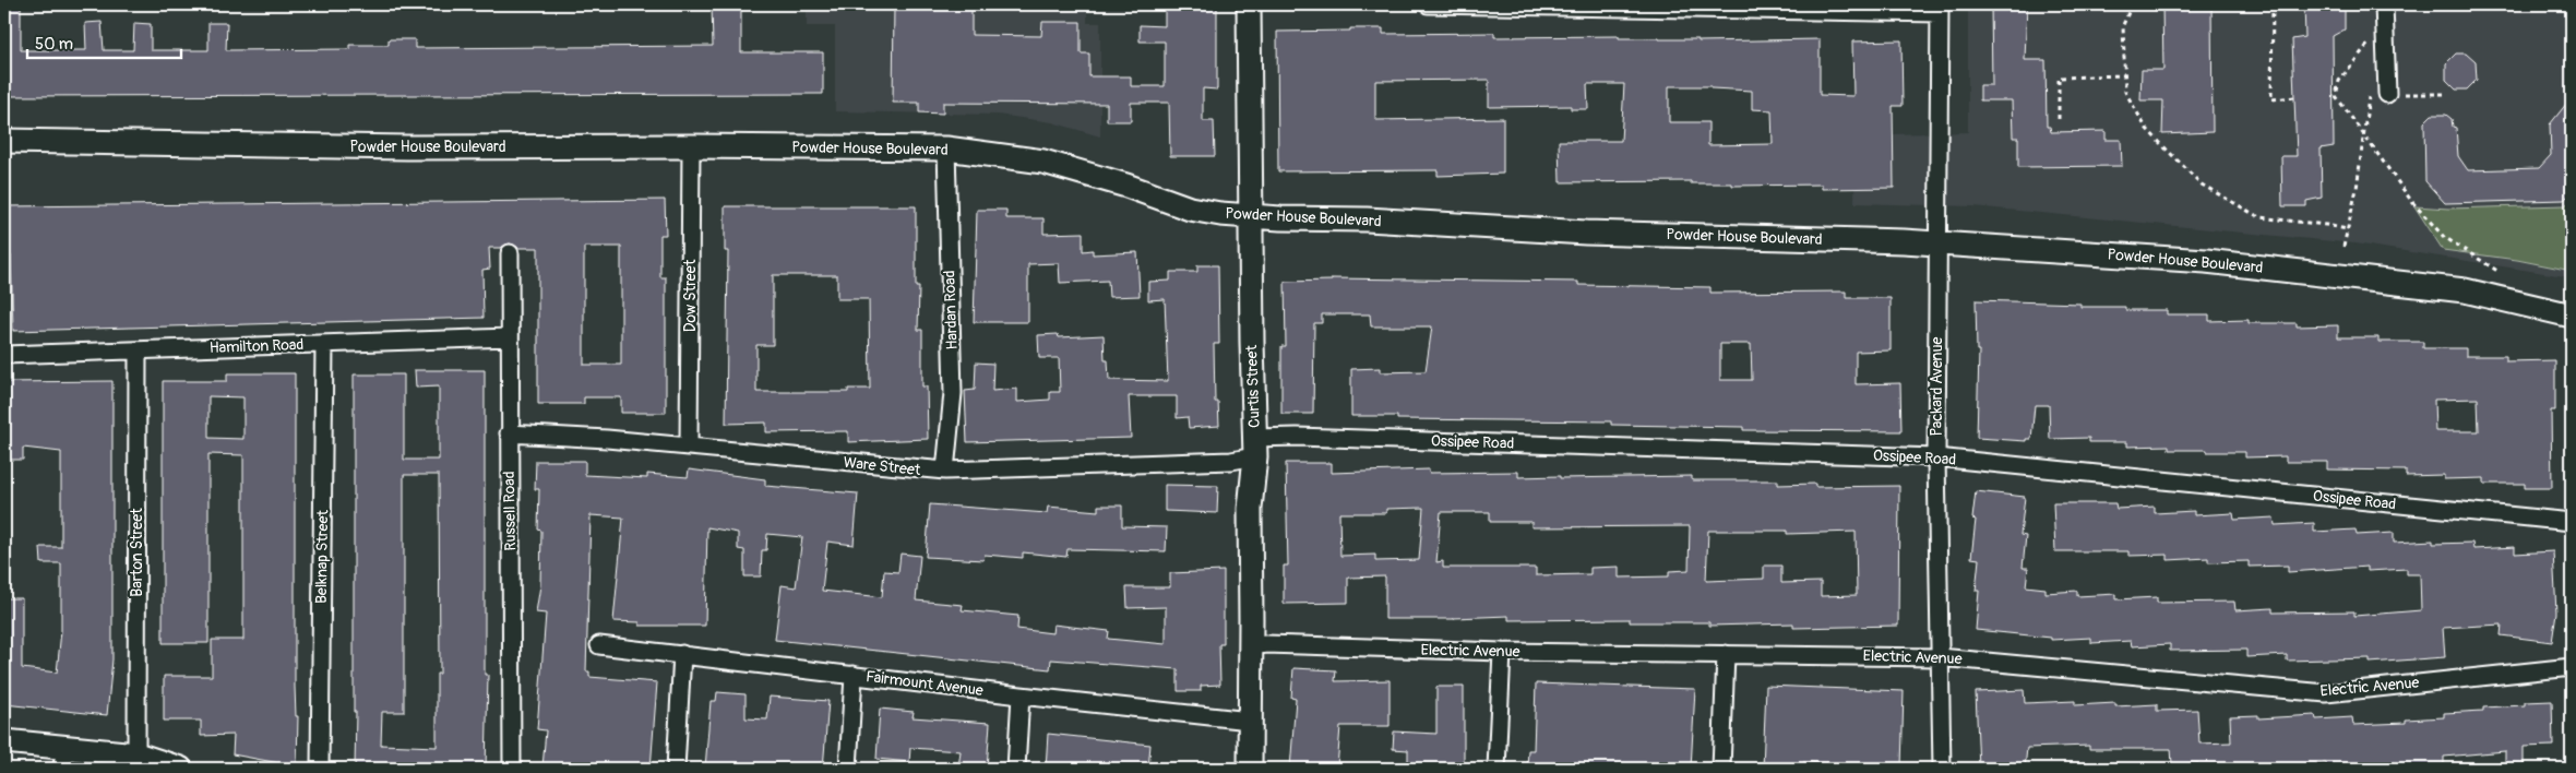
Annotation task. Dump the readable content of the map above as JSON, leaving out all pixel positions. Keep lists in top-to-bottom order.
{
  "streets": {
    "main road": ["Powder House Boulevard", "Curtis Street"],
    "street": [
      "Dow Street",
      "Hardan Road",
      "Hamilton Road",
      "Packard Avenue",
      "Ossipee Road",
      "Ware Street",
      "Russell Road",
      "Barton Street",
      "Belknap Street",
      "Electric Avenue",
      "Fairmount Avenue"
    ]
  },
  "crossings": [
    ["Powder House Boulevard", "Dow Street"],
    ["Powder House Boulevard", "Hardan Road"],
    ["Powder House Boulevard", "Curtis Street"],
    ["Powder House Boulevard", "Packard Avenue"],
    ["Dow Street", "Ware Street"],
    ["Hardan Road", "Ware Street"],
    ["Hamilton Road", "Russell Road"],
    ["Hamilton Road", "Barton Street"],
    ["Hamilton Road", "Belknap Street"],
    ["Curtis Street", "Ossipee Road"],
    ["Curtis Street", "Ware Street"],
    ["Curtis Street", "Electric Avenue"],
    ["Curtis Street", "Fairmount Avenue"],
    ["Packard Avenue", "Ossipee Road"],
    ["Packard Avenue", "Electric Avenue"],
    ["Ossipee Road", "Ware Street"],
    ["Ware Street", "Russell Road"]
  ],
  "scale_bar": "50 m"
}
